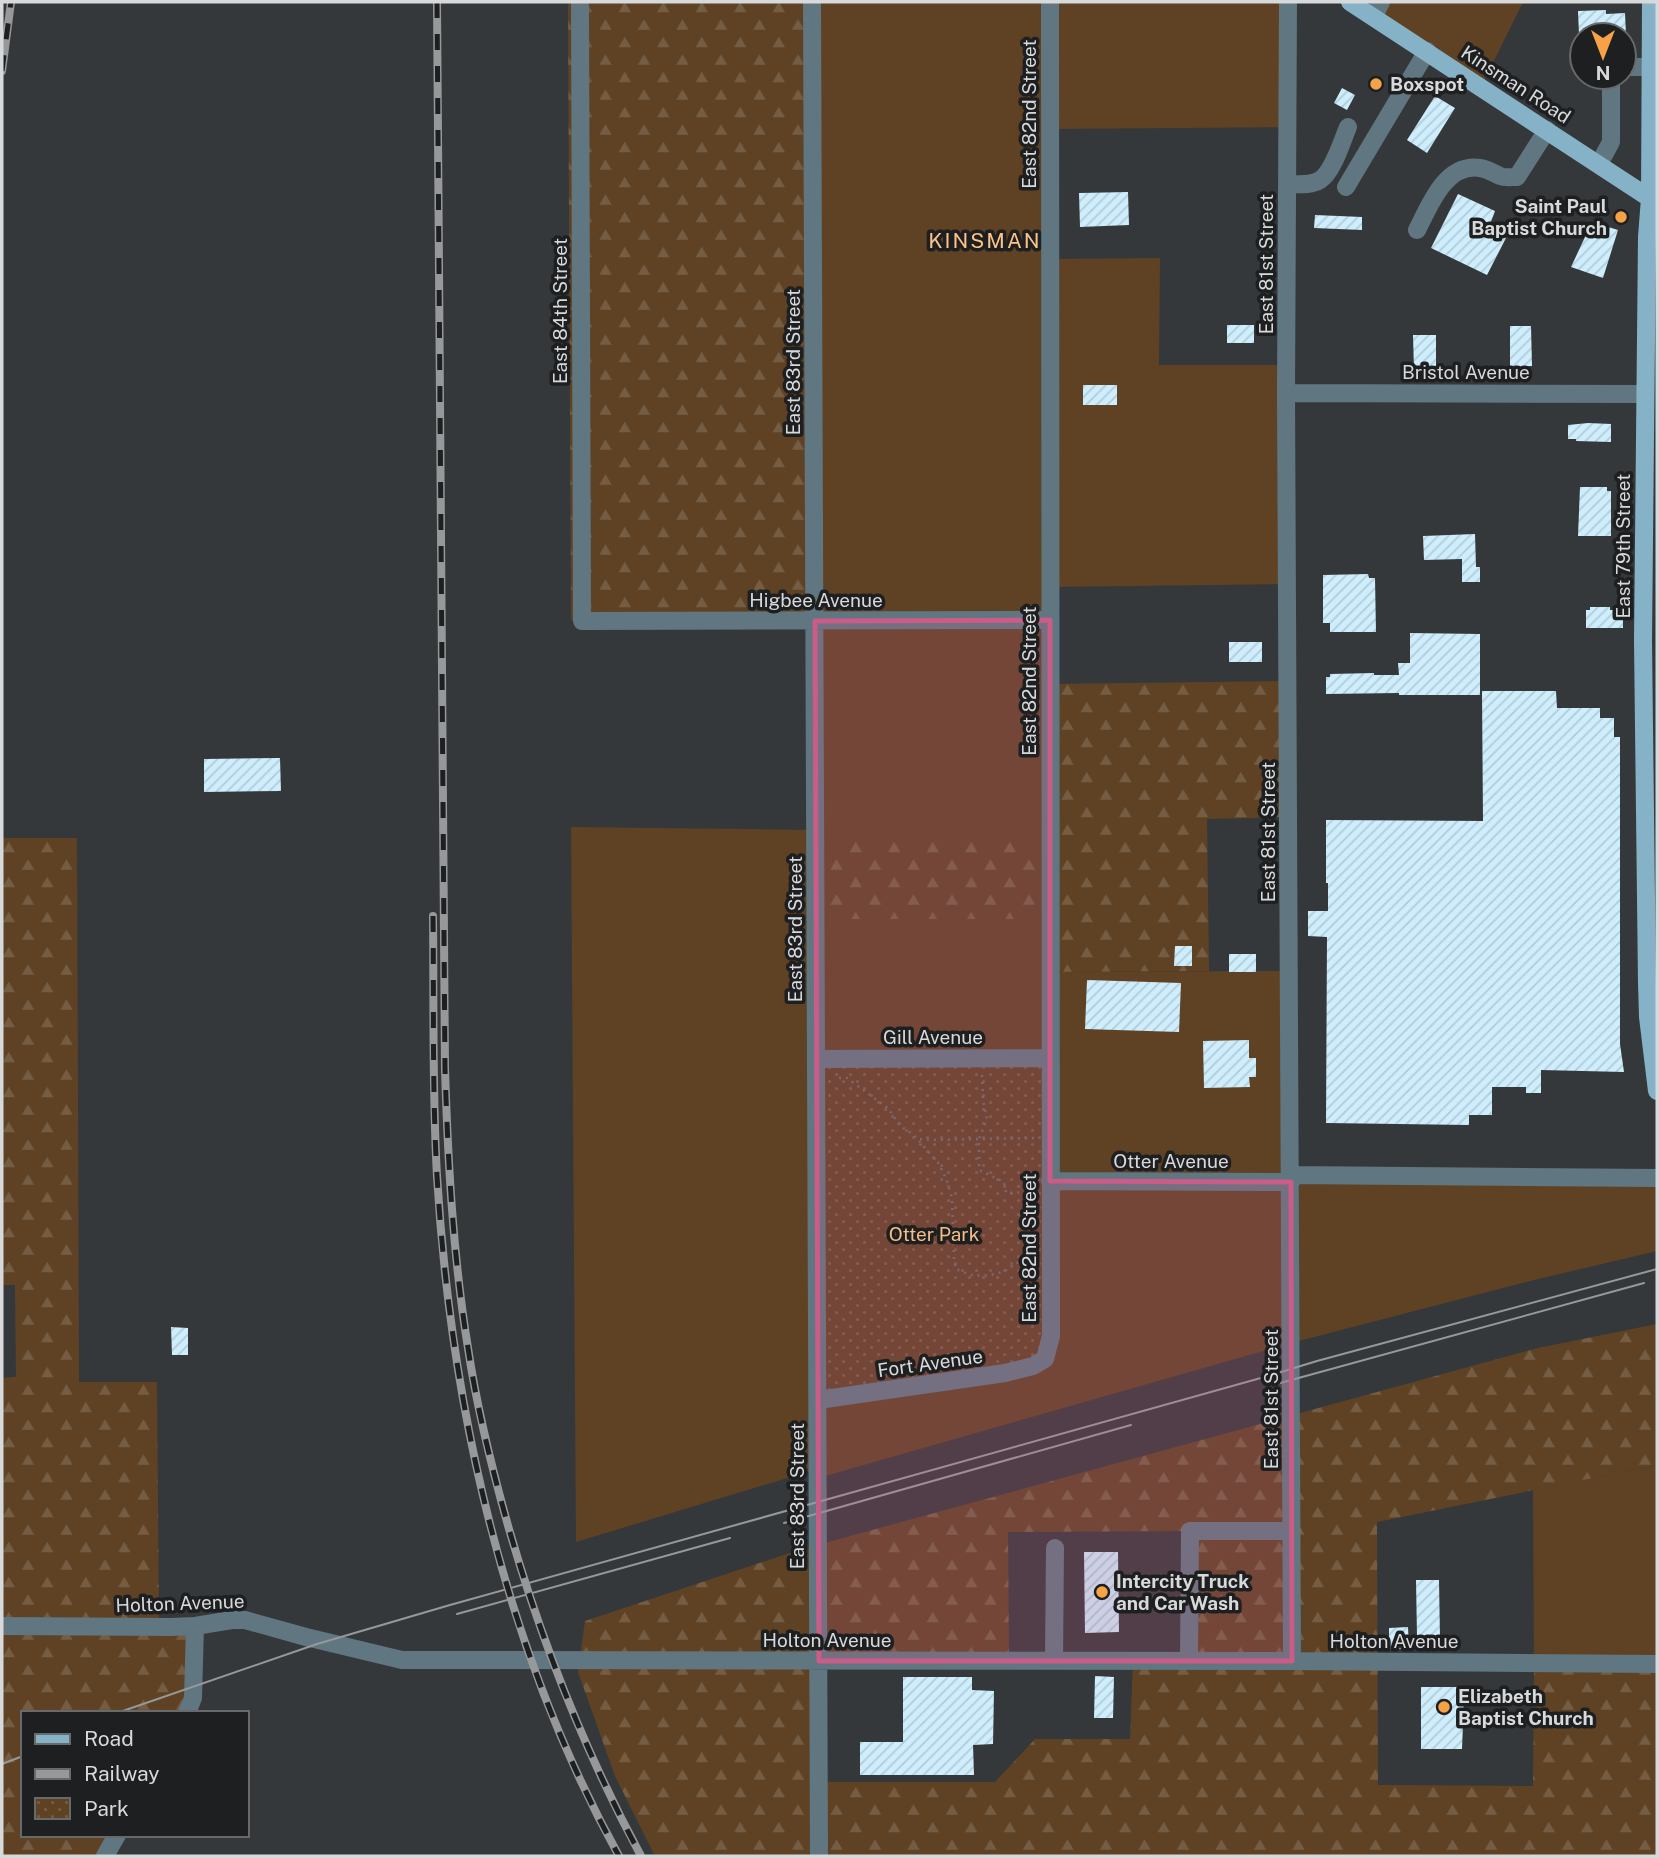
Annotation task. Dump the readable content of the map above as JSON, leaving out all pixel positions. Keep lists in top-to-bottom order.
{
  "streets": {
    "main road": ["Kinsman Road", "East 79th Street"],
    "street": [
      "East 82nd Street",
      "East 81st Street",
      "East 84th Street",
      "East 83rd Street",
      "Bristol Avenue",
      "Higbee Avenue",
      "Gill Avenue",
      "Otter Avenue",
      "Fort Avenue",
      "Holton Avenue"
    ]
  },
  "crossings": [
    ["Kinsman Road", "East 79th Street"],
    ["East 82nd Street", "Higbee Avenue"],
    ["East 82nd Street", "Gill Avenue"],
    ["East 82nd Street", "Otter Avenue"],
    ["East 82nd Street", "Fort Avenue"],
    ["East 81st Street", "Bristol Avenue"],
    ["East 81st Street", "Otter Avenue"],
    ["East 81st Street", "Holton Avenue"],
    ["East 84th Street", "Higbee Avenue"],
    ["East 83rd Street", "Higbee Avenue"],
    ["East 83rd Street", "Gill Avenue"],
    ["East 83rd Street", "Fort Avenue"],
    ["East 83rd Street", "Holton Avenue"],
    ["Bristol Avenue", "East 79th Street"]
  ],
  "districts": ["KINSMAN"],
  "parks": ["Otter Park"],
  "places": [
    "Boxspot",
    "Saint Paul Baptist Church",
    "Intercity Truck and Car Wash",
    "Elizabeth Baptist Church"
  ],
  "legend": ["Road", "Railway", "Park"],
  "north": "bottom"
}
